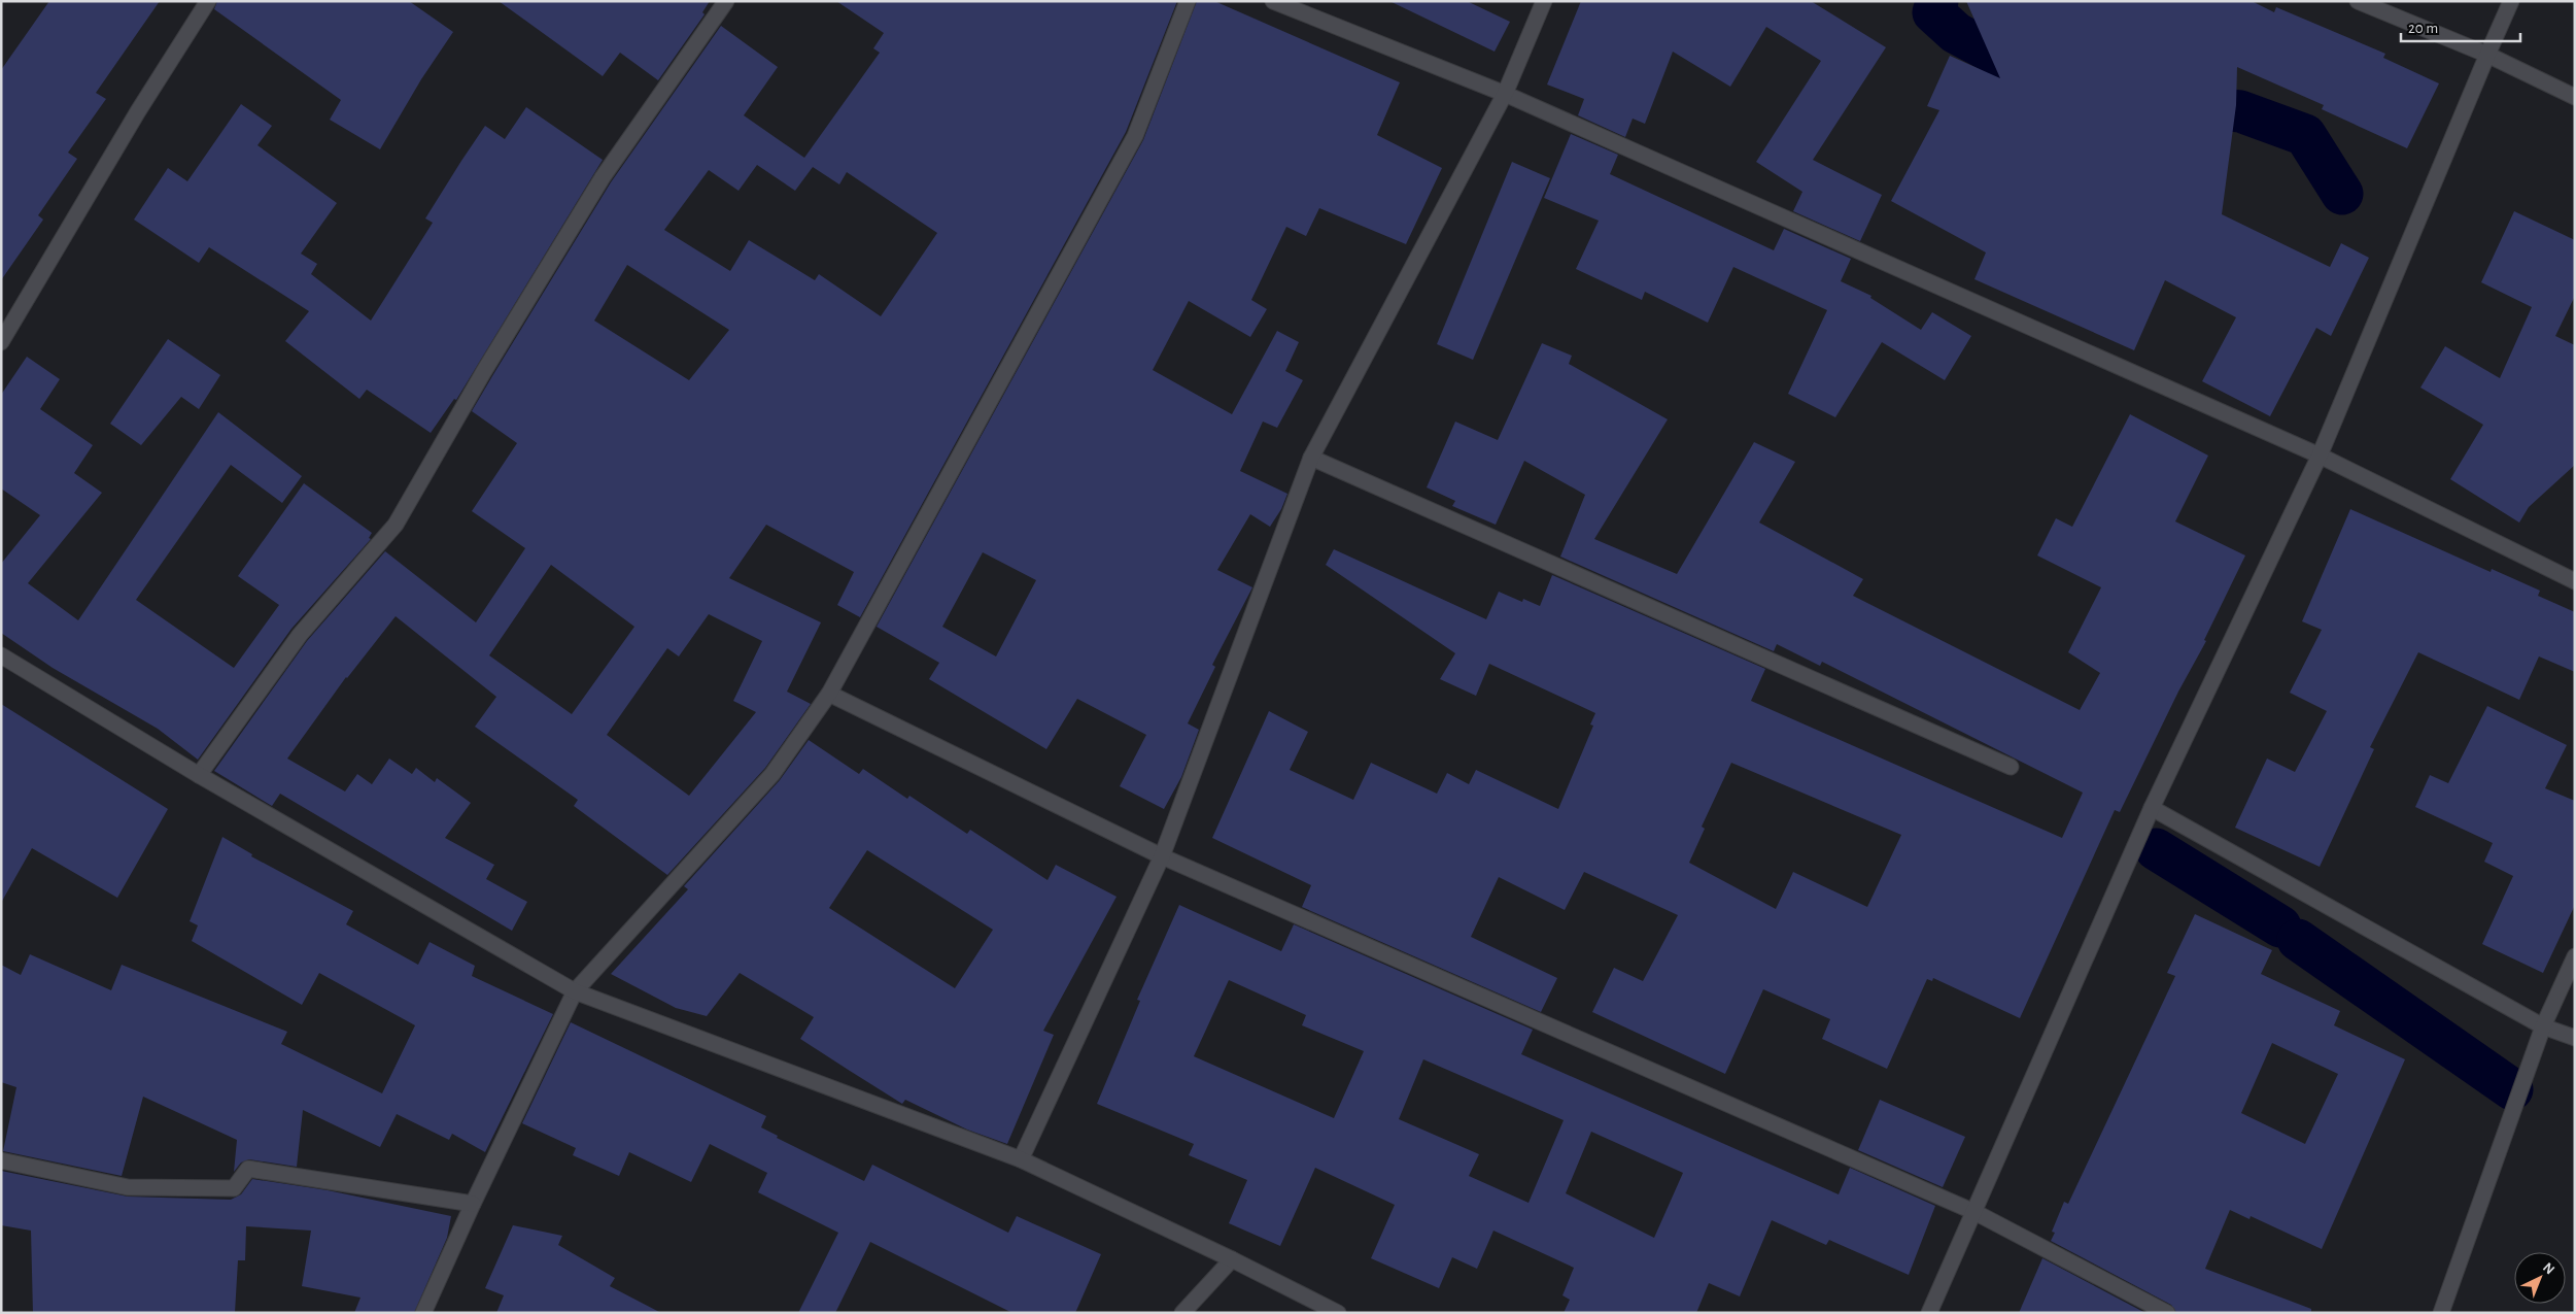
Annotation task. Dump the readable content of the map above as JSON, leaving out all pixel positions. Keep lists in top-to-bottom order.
{
  "scale_bar": "20 m",
  "north": "top right"
}
